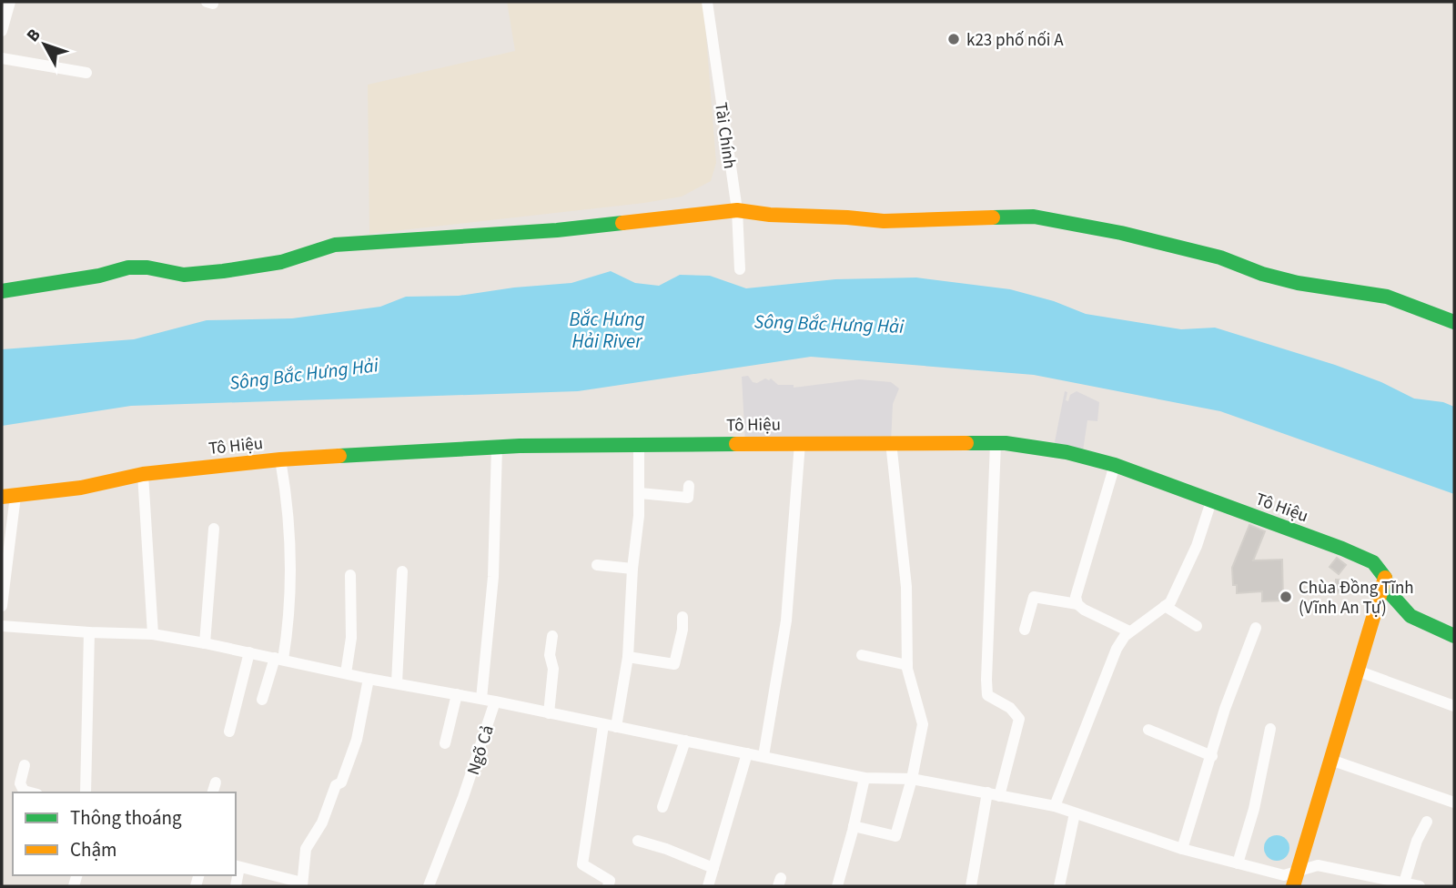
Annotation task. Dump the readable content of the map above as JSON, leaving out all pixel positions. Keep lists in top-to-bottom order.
{
  "streets": {
    "street": ["Tài Chính", "Tô Hiệu", "Ngõ Cả"]
  },
  "water": ["Bắc Hưng Hải River", "Sông Bắc Hưng Hải"],
  "places": ["k23 phố nối A", "Chùa Đồng Tĩnh (Vĩnh An Tự)"],
  "legend": ["Thông thoáng", "Chậm"],
  "north": "top left"
}
